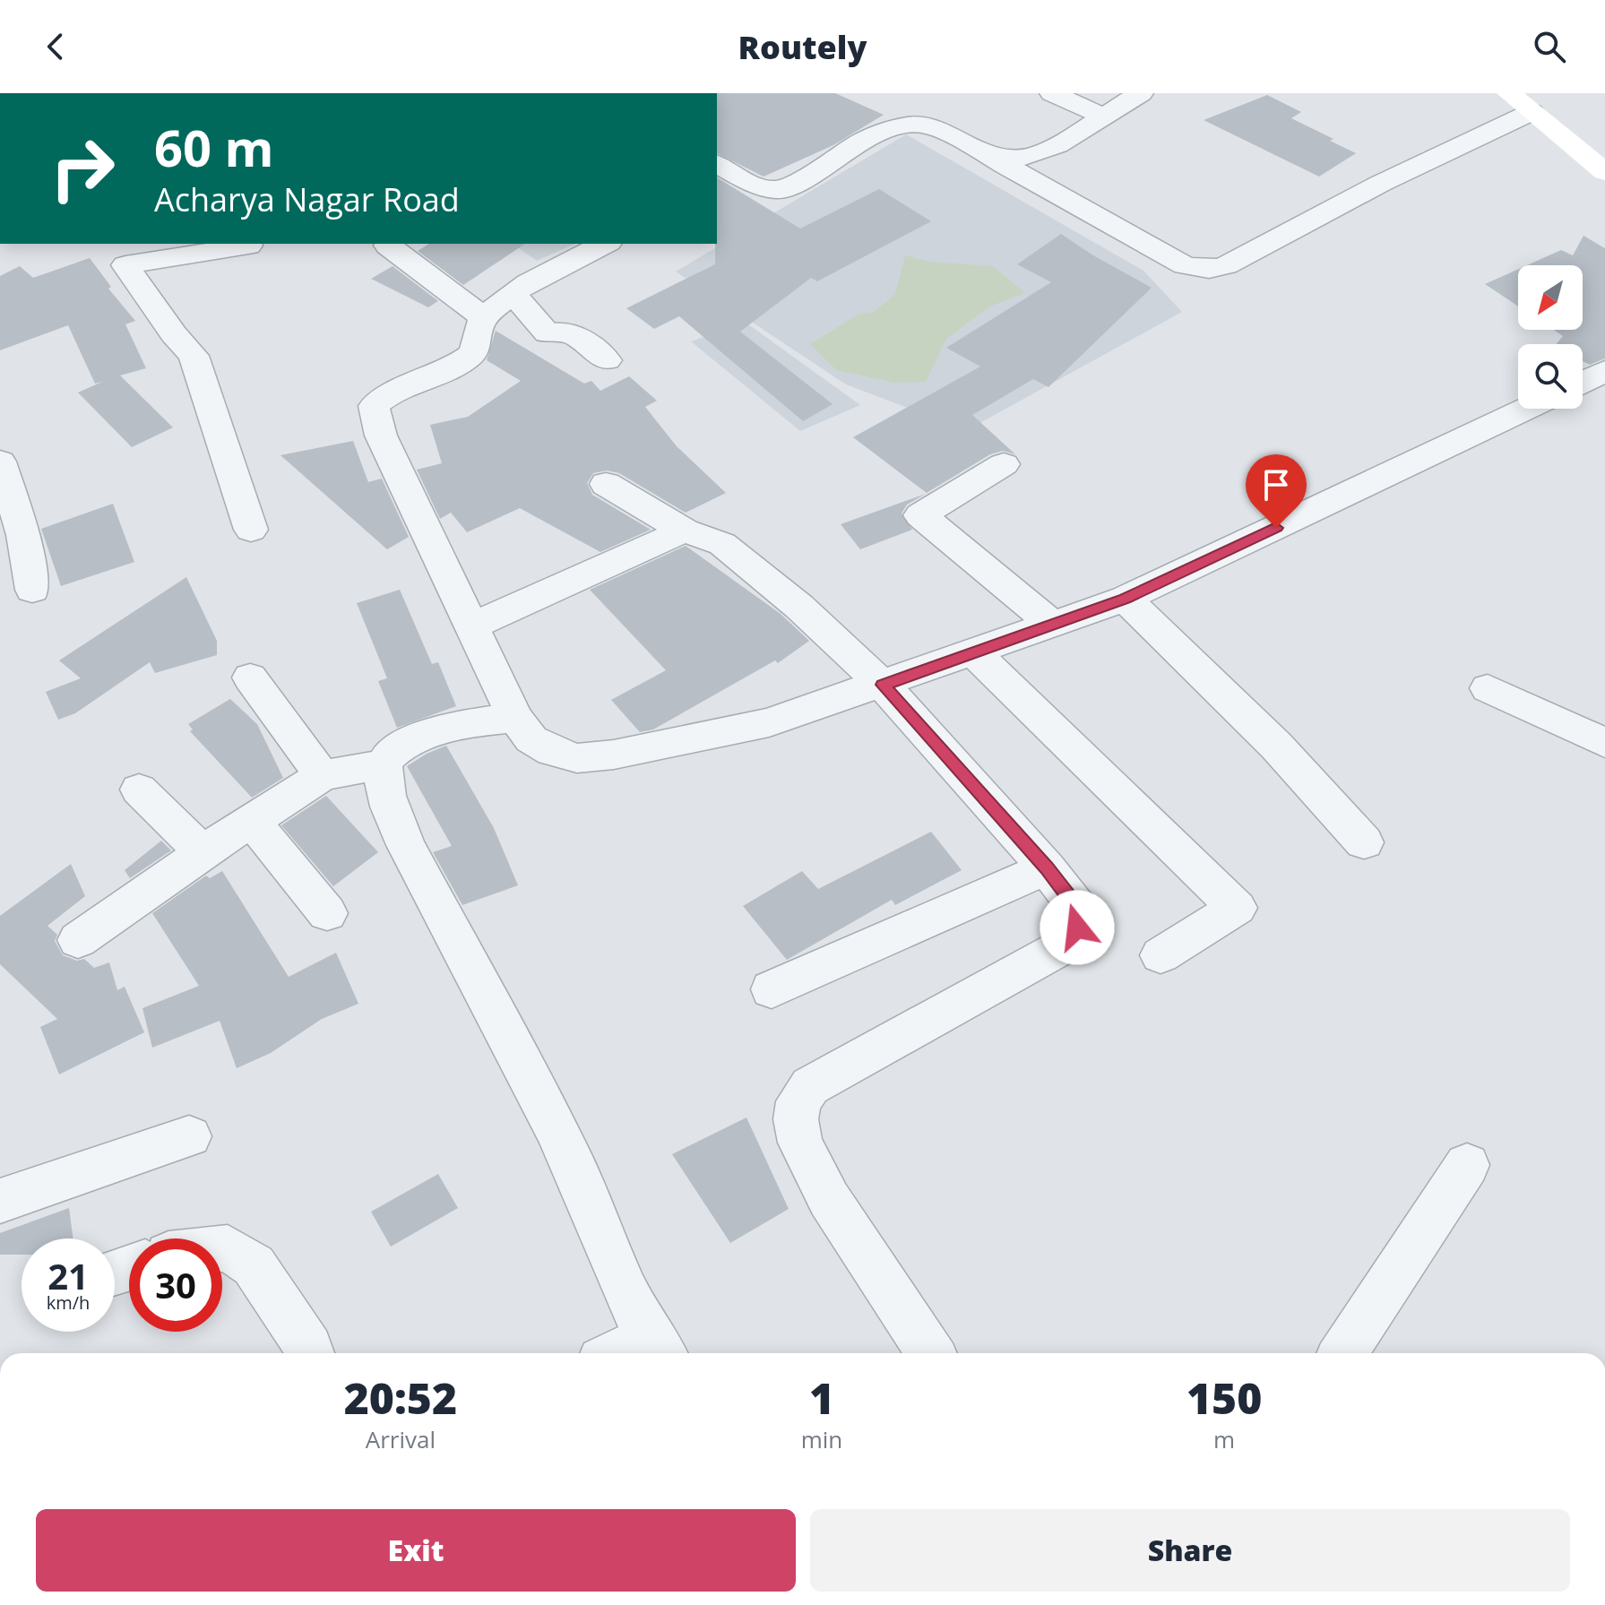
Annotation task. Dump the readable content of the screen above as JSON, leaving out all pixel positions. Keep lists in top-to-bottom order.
{
  "north": "bottom left",
  "page": {
    "header": "Routely",
    "turn": ["60 m", "Acharya Nagar Road"],
    "speed": "21 km/h",
    "limit": "30",
    "eta": [
      "20:52",
      "Arrival",
      "1",
      "min",
      "150",
      "m"
    ],
    "buttons": ["Exit", "Share"]
  }
}
